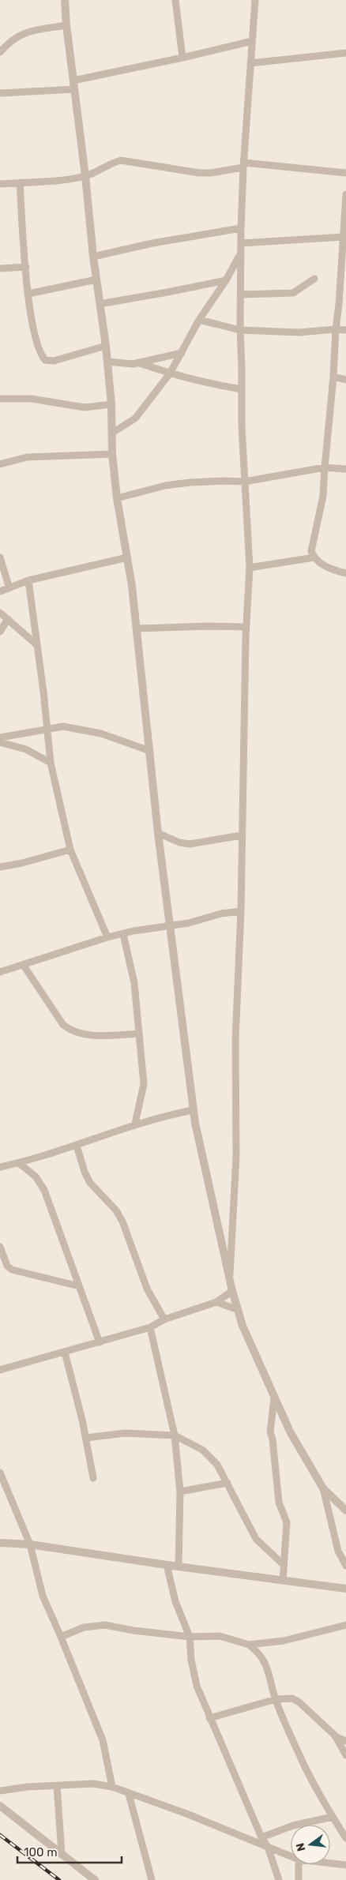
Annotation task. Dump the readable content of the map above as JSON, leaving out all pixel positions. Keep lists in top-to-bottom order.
{
  "scale_bar": "100 m",
  "north": "left"
}
